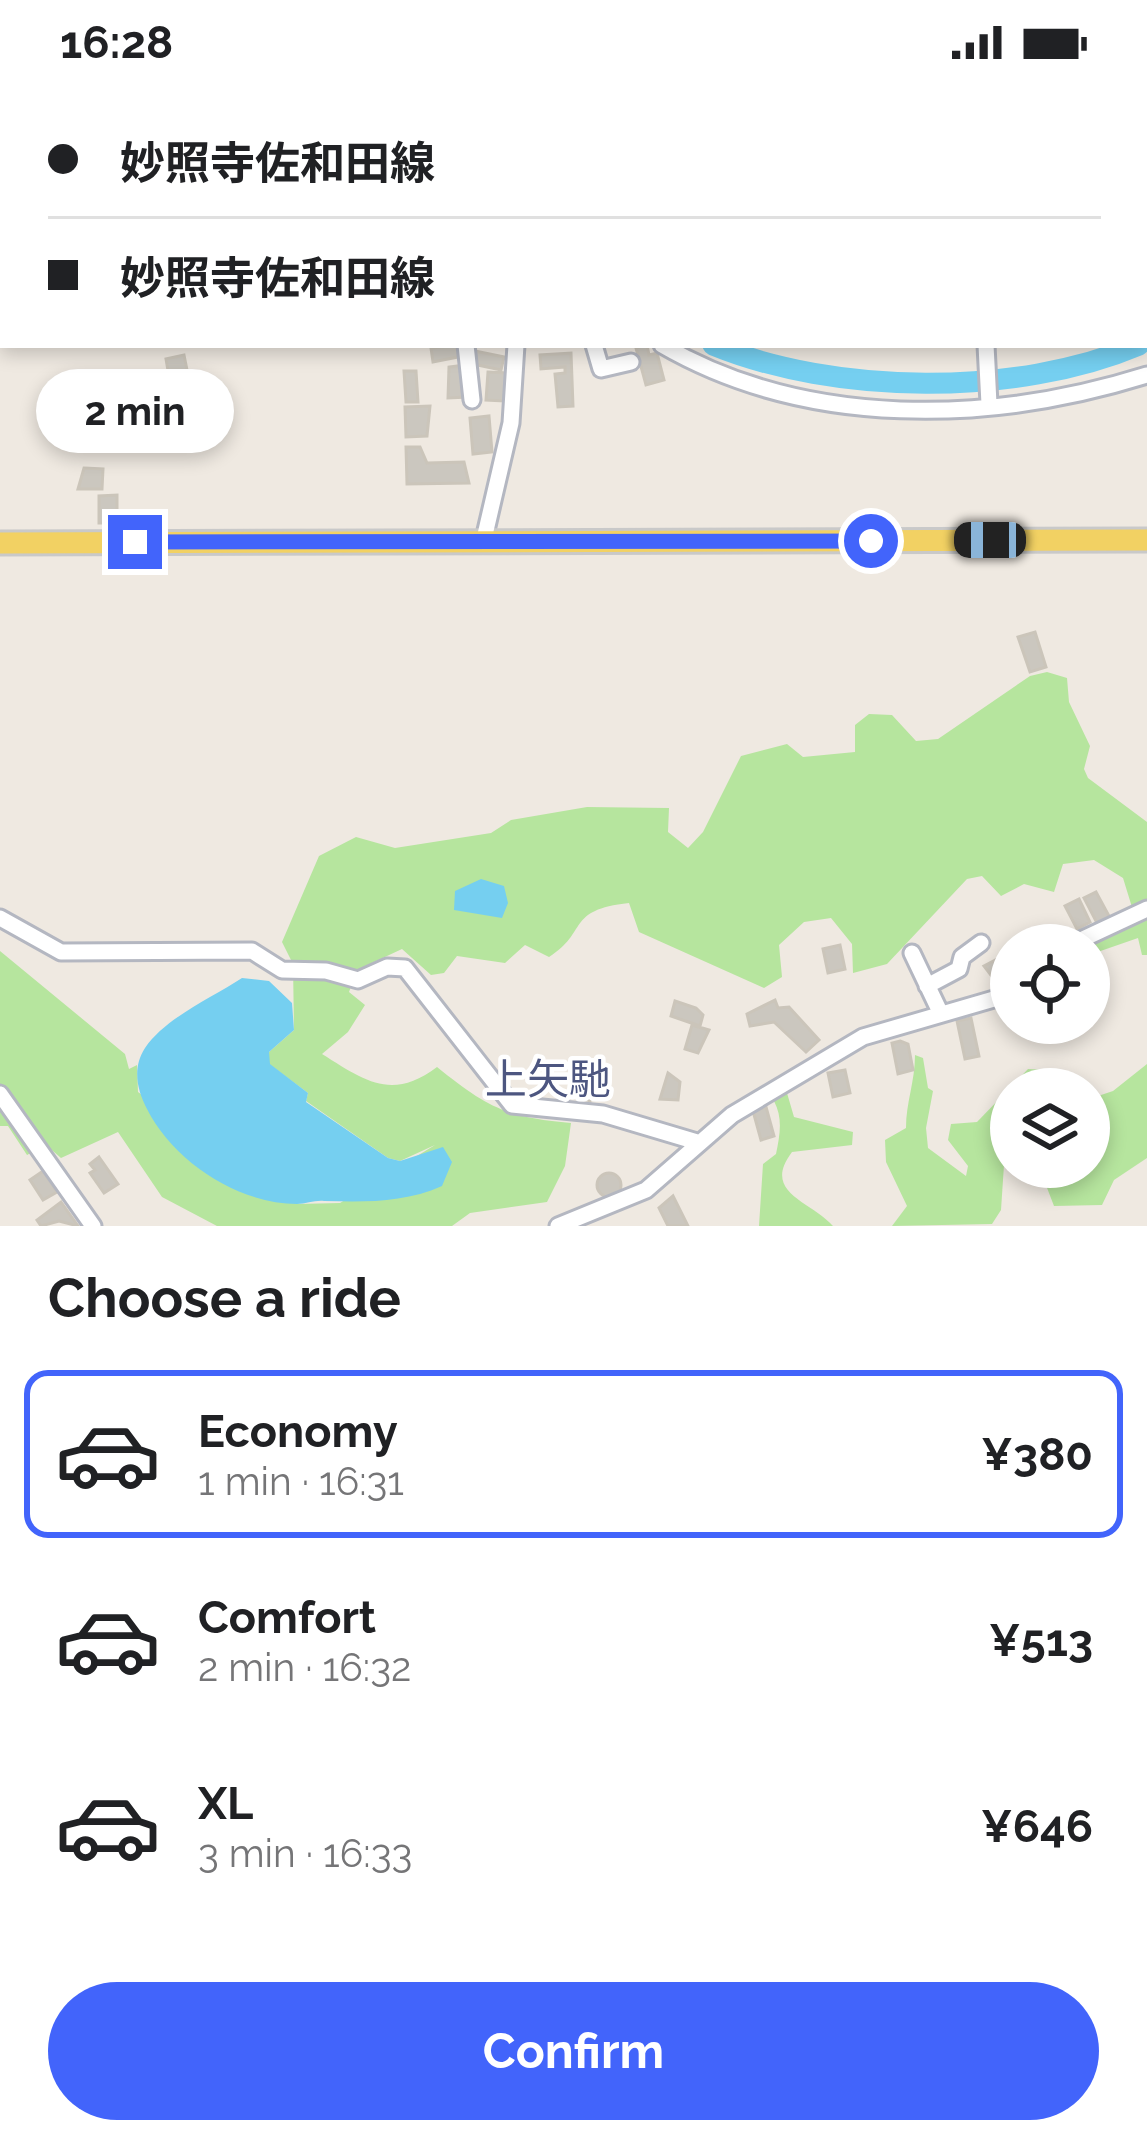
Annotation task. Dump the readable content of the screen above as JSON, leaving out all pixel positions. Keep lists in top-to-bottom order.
{
  "districts": ["上矢馳"],
  "page": {
    "status": "16:28",
    "banner": ["妙照寺佐和田線", "妙照寺佐和田線"],
    "bubble": "2 min",
    "heading": "Choose a ride",
    "list": [
      {
        "name": "Economy",
        "note": "1 min · 16:31",
        "value": "¥380"
      },
      {
        "name": "Comfort",
        "note": "2 min · 16:32",
        "value": "¥513"
      },
      {
        "name": "XL",
        "note": "3 min · 16:33",
        "value": "¥646"
      }
    ],
    "buttons": "Confirm"
  }
}
